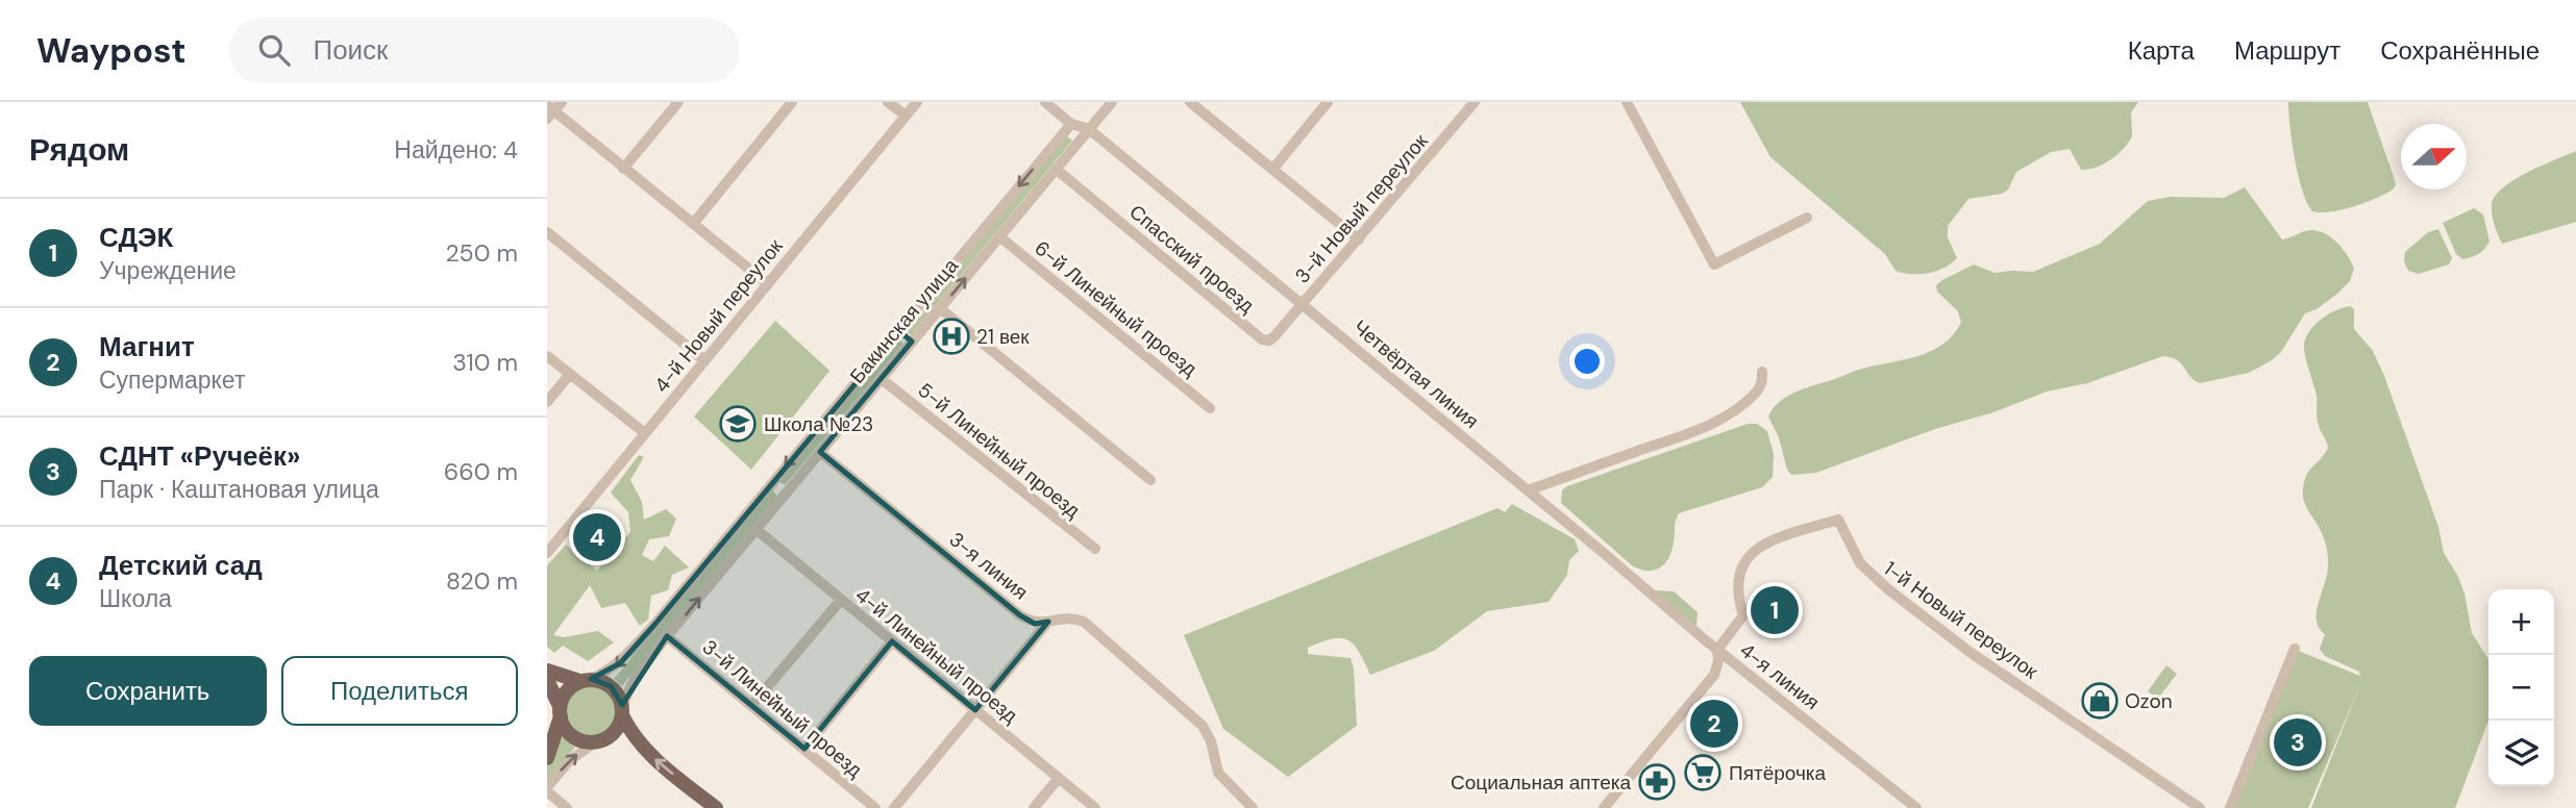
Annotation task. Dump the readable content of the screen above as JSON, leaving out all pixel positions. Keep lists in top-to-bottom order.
{
  "streets": {
    "street": [
      "3-й Новый переулок",
      "Спасский проезд",
      "6-й Линейный проезд",
      "4-й Новый переулок",
      "Бакинская улица",
      "Четвёртая линия",
      "5-й Линейный проезд",
      "3-я линия",
      "1-й Новый переулок",
      "4-й Линейный проезд",
      "4-я линия",
      "3-й Линейный проезд"
    ]
  },
  "crossings": [
    ["3-й Новый переулок", "Спасский проезд"],
    ["3-й Новый переулок", "Четвёртая линия"],
    ["Спасский проезд", "Бакинская улица"],
    ["Спасский проезд", "Четвёртая линия"],
    ["6-й Линейный проезд", "Бакинская улица"],
    ["Бакинская улица", "Четвёртая линия"],
    ["Бакинская улица", "5-й Линейный проезд"],
    ["Бакинская улица", "3-я линия"],
    ["Бакинская улица", "4-й Линейный проезд"],
    ["Бакинская улица", "3-й Линейный проезд"],
    ["Четвёртая линия", "1-й Новый переулок"],
    ["Четвёртая линия", "4-я линия"],
    ["1-й Новый переулок", "4-я линия"]
  ],
  "places": {
    "hospital": ["21 век"],
    "school or university": ["Школа №23"],
    "shop": ["Ozon"],
    "supermarket": ["Пятёрочка"],
    "pharmacy": ["Социальная аптека"]
  },
  "north": "right",
  "page": {
    "header": "Waypost",
    "search": "Поиск",
    "nav": ["Карта", "Маршрут", "Сохранённые"],
    "heading": ["Рядом", "Найдено: 4"],
    "list": [
      {
        "mark": "1",
        "name": "СДЭК",
        "note": "Учреждение",
        "value": "250 m"
      },
      {
        "mark": "2",
        "name": "Магнит",
        "note": "Супермаркет",
        "value": "310 m"
      },
      {
        "mark": "3",
        "name": "СДНТ «Ручеёк»",
        "note": "Парк · Каштановая улица",
        "value": "660 m"
      },
      {
        "mark": "4",
        "name": "Детский сад",
        "note": "Школа",
        "value": "820 m"
      }
    ],
    "pins": [
      "4",
      "1",
      "2",
      "3"
    ],
    "map_buttons": ["+", "−"],
    "buttons": ["Сохранить", "Поделиться"]
  }
}
